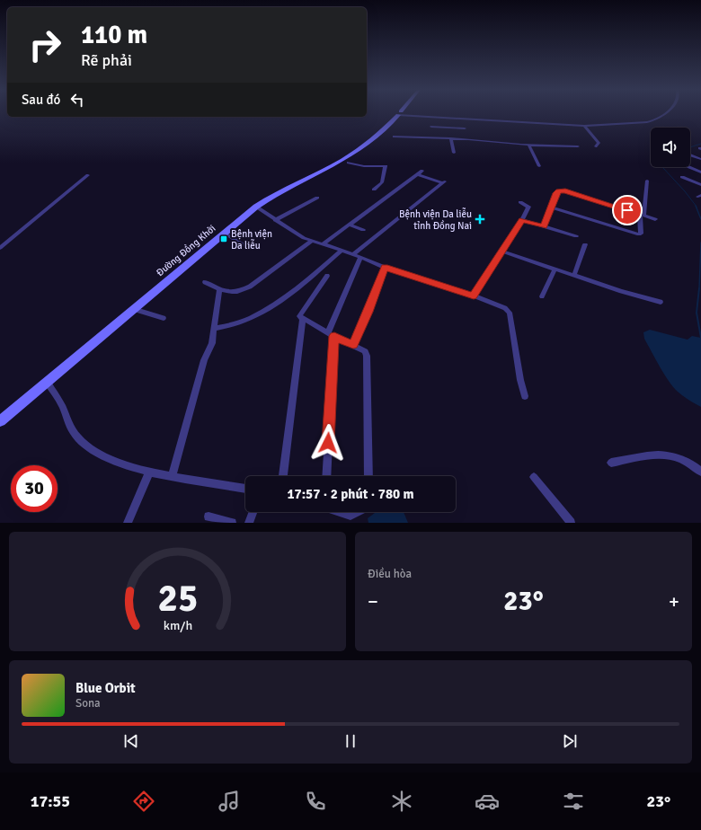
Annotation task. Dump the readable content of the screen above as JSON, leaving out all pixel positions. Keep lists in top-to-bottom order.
{
  "streets": {
    "main road": ["Đường Đồng Khởi"]
  },
  "places": {
    "health": ["Bệnh viện Da liễu tỉnh Đồng Nai"],
    "transit": ["Bệnh viện Da liễu"]
  },
  "page": {
    "turn": ["110 m", "Rẽ phải"],
    "then": "Sau đó",
    "limit": "30",
    "trip": "17:57 · 2 phút · 780 m",
    "tile": "Điều hòa",
    "heat": ["−", "23°", "+"],
    "song": ["Blue Orbit", "Sona"],
    "tabs": ["17:55", "23°"],
    "gauge": ["25", "km/h"]
  }
}
